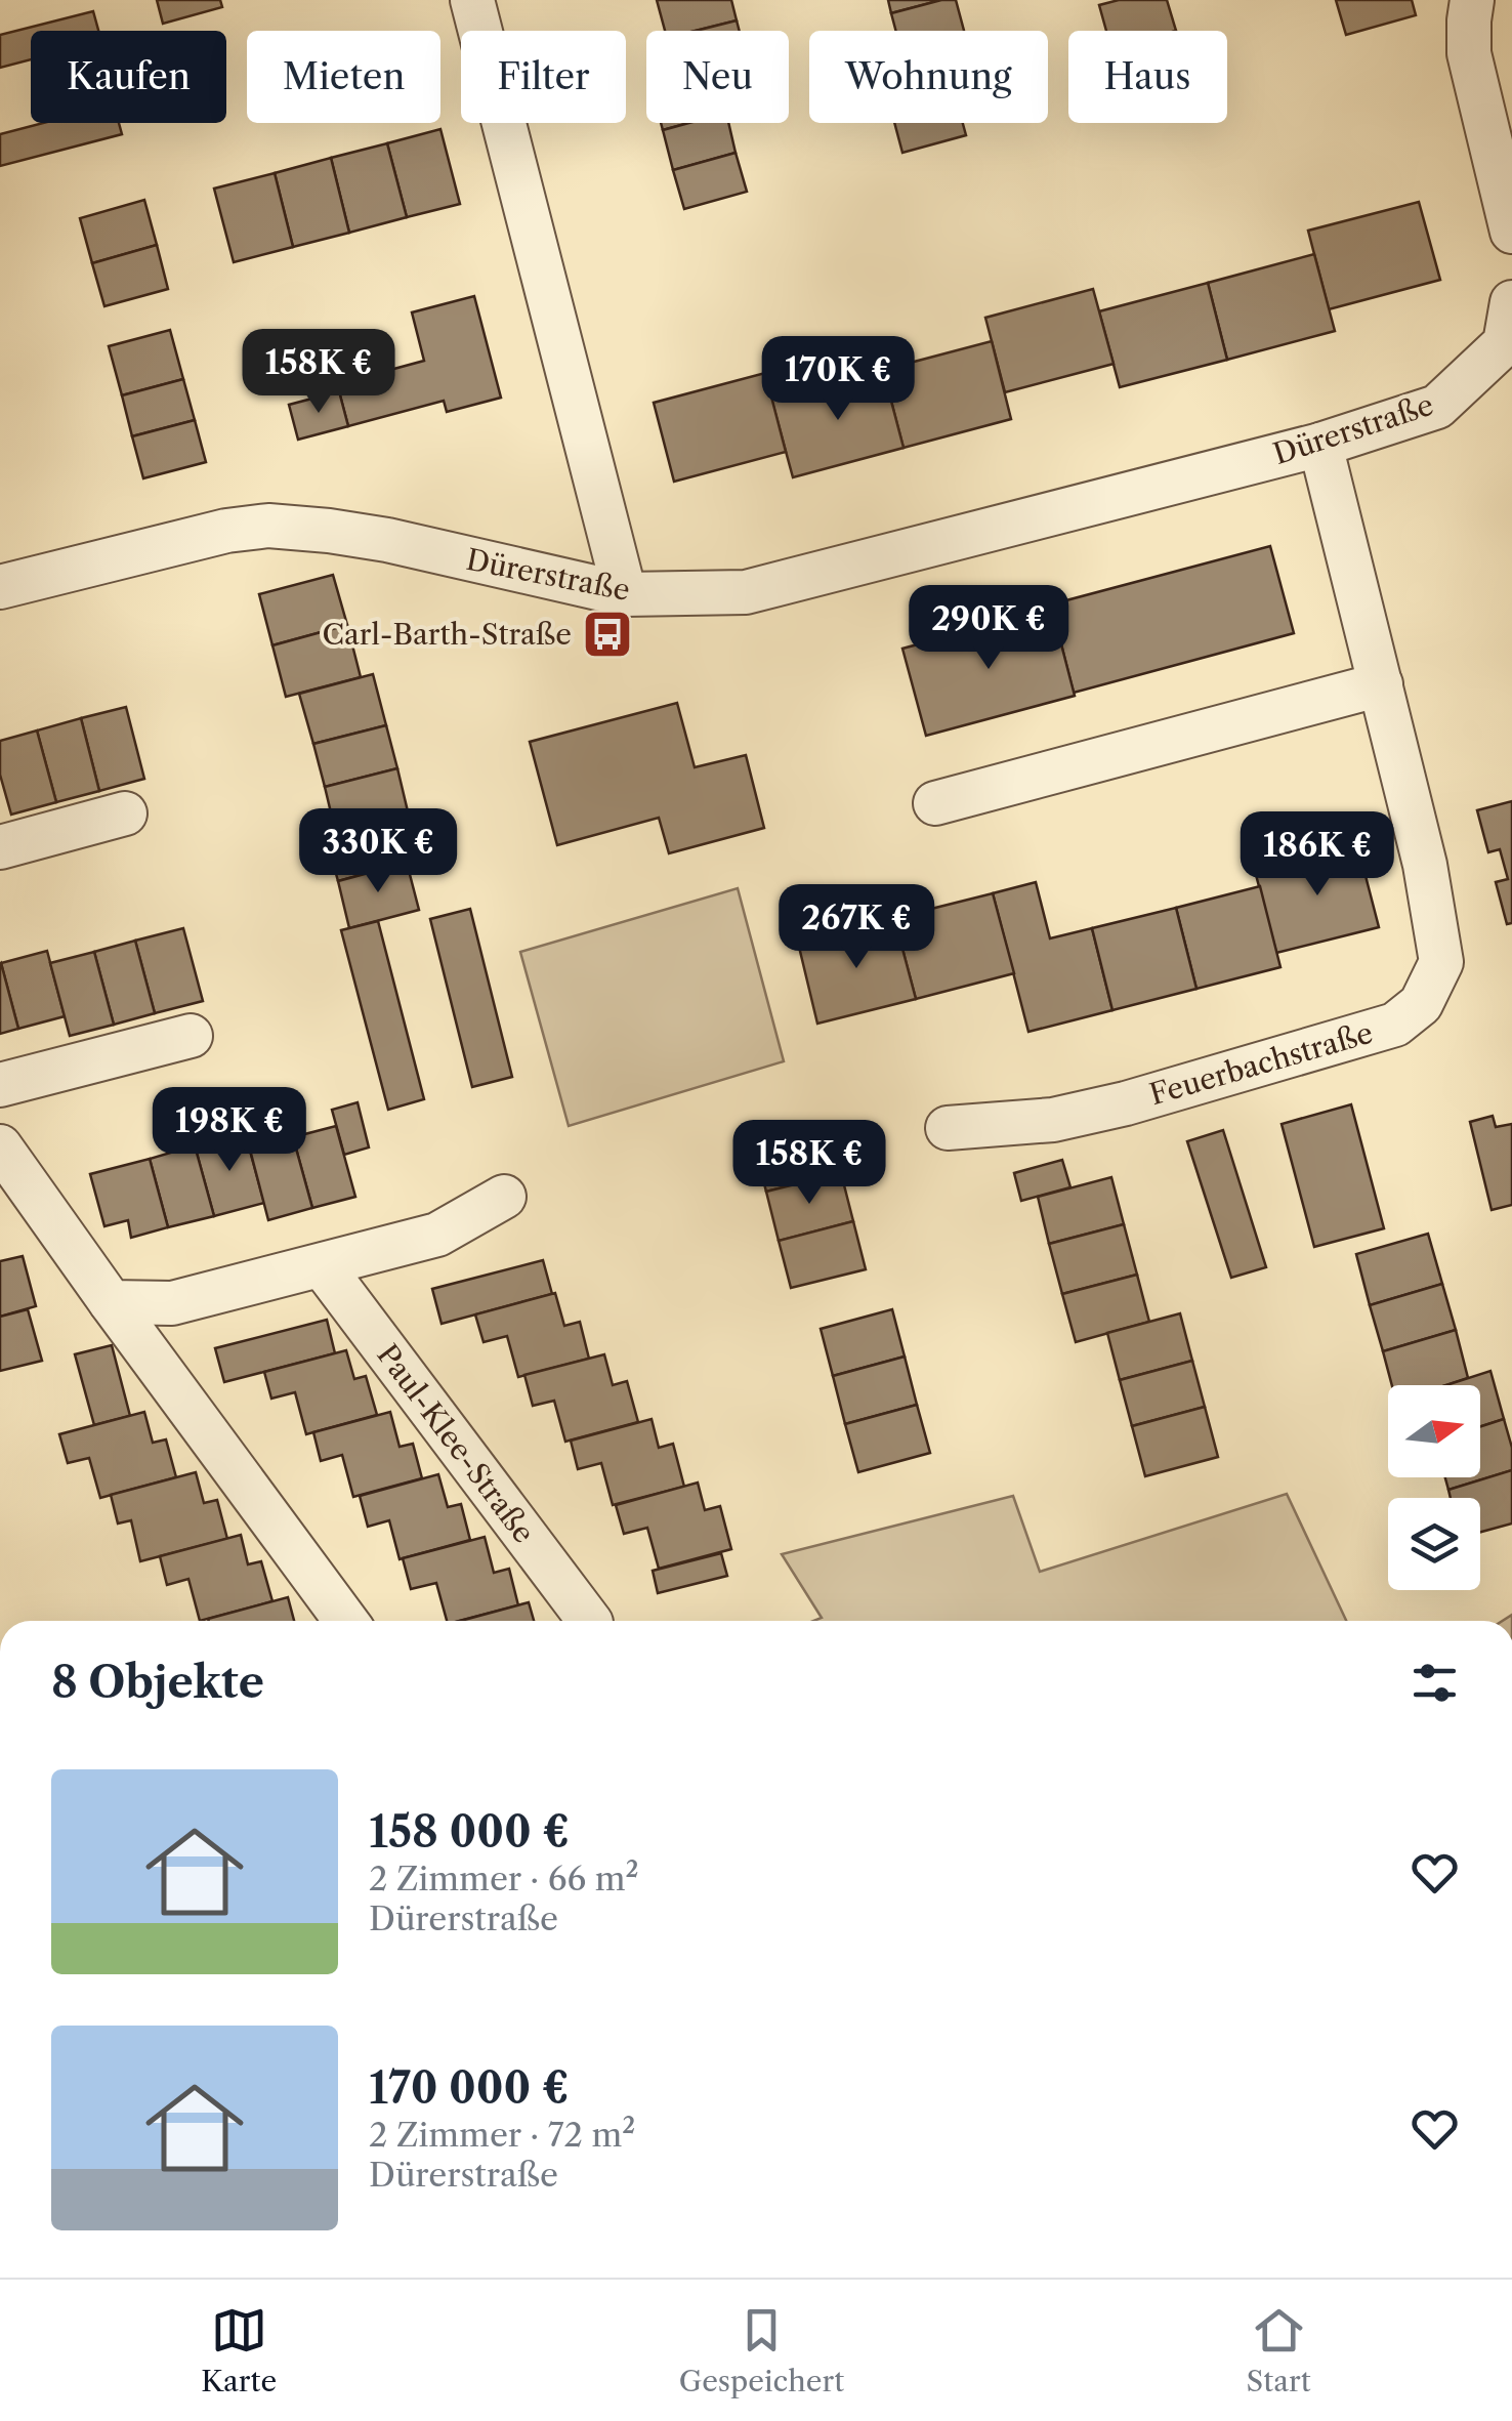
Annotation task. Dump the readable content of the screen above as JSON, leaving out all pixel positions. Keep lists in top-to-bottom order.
{
  "streets": {
    "street": ["Dürerstraße", "Feuerbachstraße", "Paul-Klee-Straße"]
  },
  "crossings": [
    ["Dürerstraße", "Feuerbachstraße"]
  ],
  "places": {
    "bus stop": ["Carl-Barth-Straße"]
  },
  "north": "right",
  "page": {
    "chip": [
      "Kaufen",
      "Mieten",
      "Filter",
      "Neu",
      "Wohnung",
      "Haus"
    ],
    "price": [
      "158K €",
      "170K €",
      "290K €",
      "330K €",
      "186K €",
      "267K €",
      "198K €",
      "158K €"
    ],
    "heading": "8 Objekte",
    "list": [
      {
        "name": "158 000 €",
        "note": "2 Zimmer · 66 m² · Dürerstraße"
      },
      {
        "name": "170 000 €",
        "note": "2 Zimmer · 72 m² · Dürerstraße"
      }
    ],
    "tabs": ["Karte", "Gespeichert", "Start"]
  }
}
